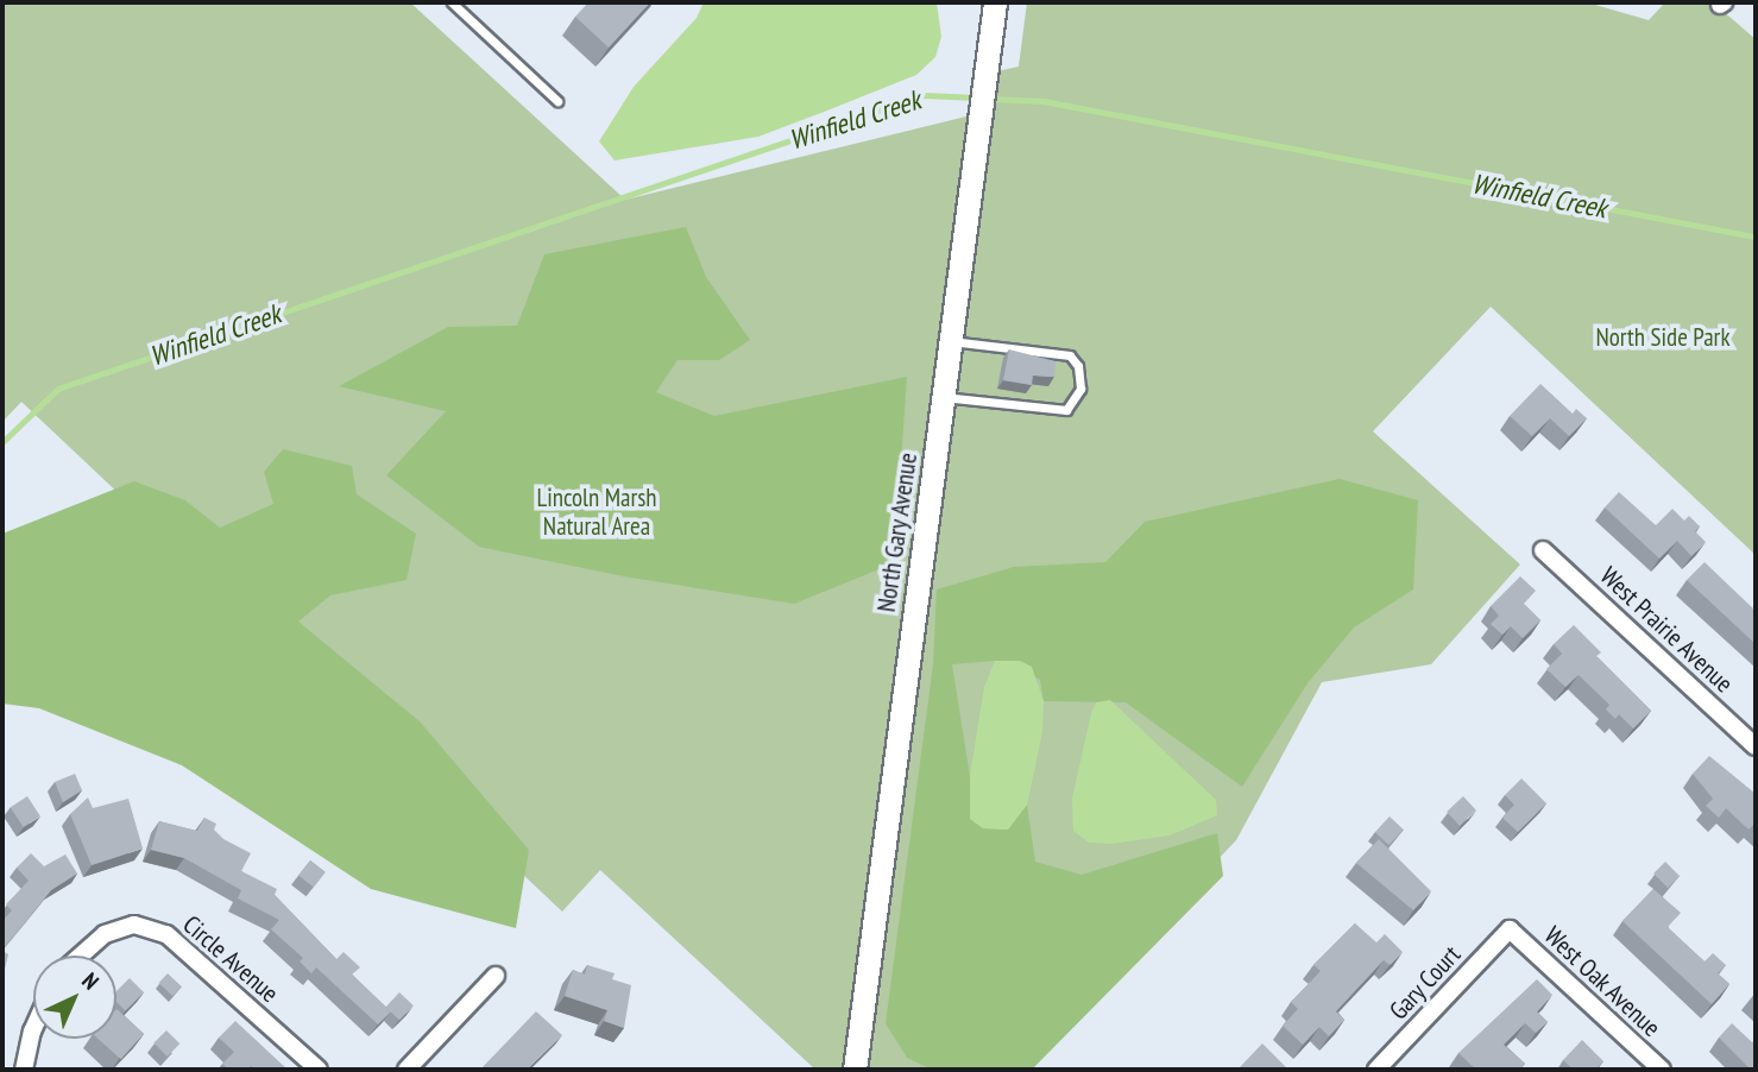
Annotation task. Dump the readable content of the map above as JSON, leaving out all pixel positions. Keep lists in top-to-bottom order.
{
  "streets": {
    "street": [
      "North Gary Avenue",
      "West Prairie Avenue",
      "Circle Avenue",
      "West Oak Avenue",
      "Gary Court"
    ]
  },
  "crossings": [
    ["West Oak Avenue", "Gary Court"]
  ],
  "water": ["Winfield Creek"],
  "parks": ["North Side Park", "Lincoln Marsh Natural Area"],
  "north": "top right"
}
